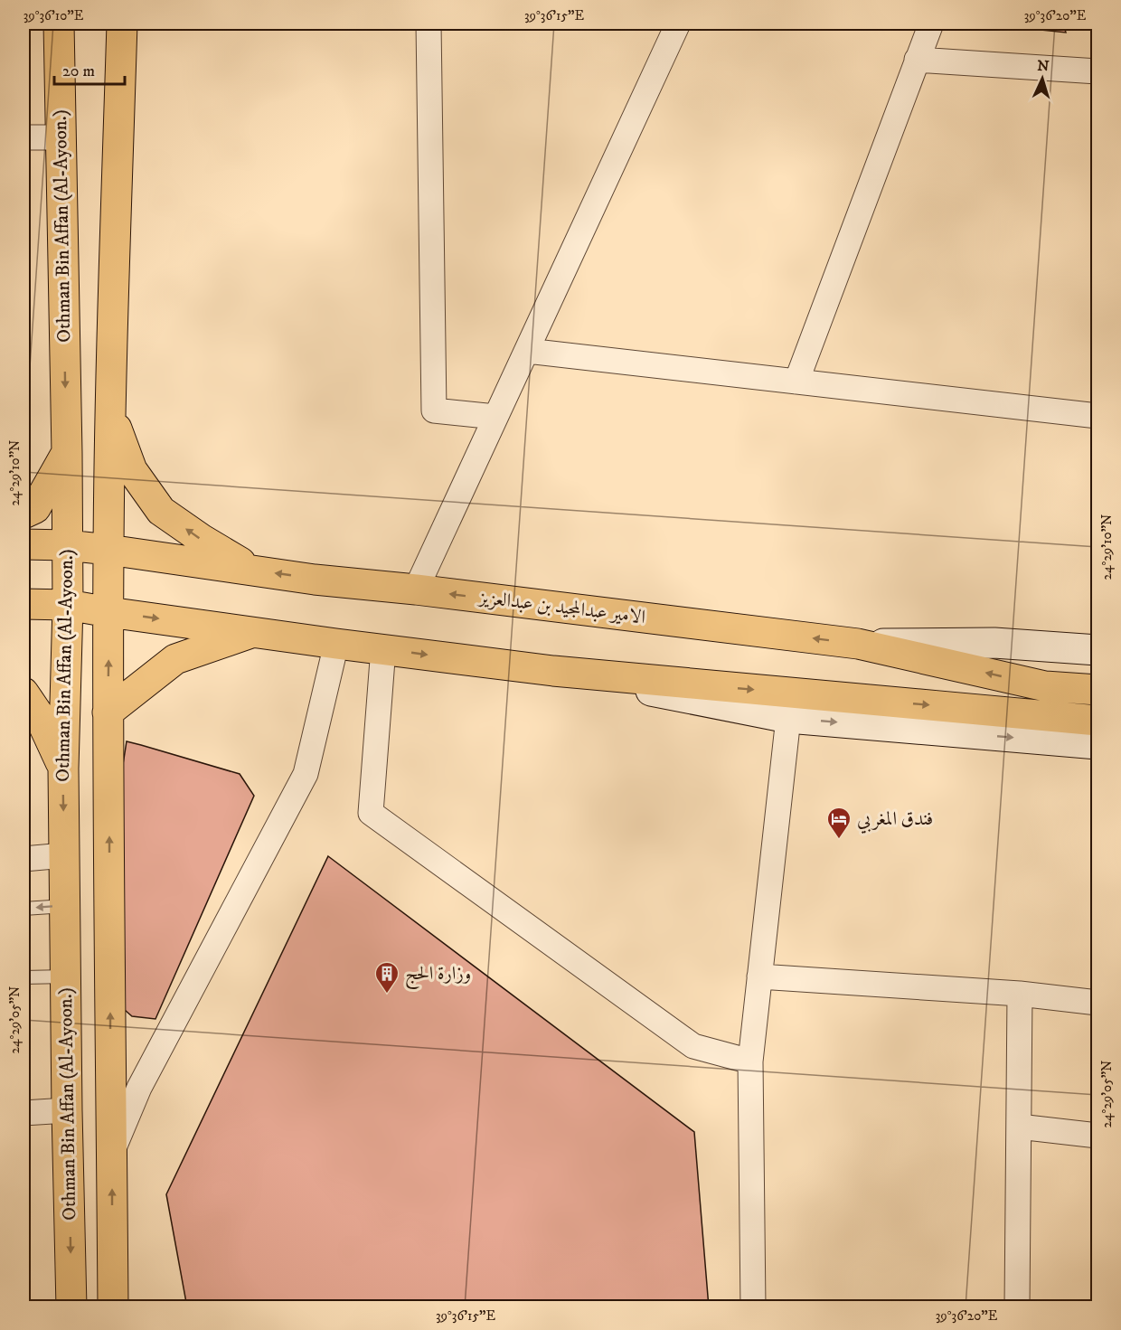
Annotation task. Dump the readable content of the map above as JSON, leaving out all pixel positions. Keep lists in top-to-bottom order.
{
  "streets": {
    "main road": ["Othman Bin Affan (Al-Ayoon.)", "الامير عبدالمجيد بن عبدالعزيز"]
  },
  "crossings": [
    ["Othman Bin Affan (Al-Ayoon.)", "الامير عبدالمجيد بن عبدالعزيز"]
  ],
  "places": {
    "hotel": ["فندق المغربي"],
    "building": ["وزارة الحج"]
  },
  "scale_bar": "20 m",
  "north": "top",
  "coordinates": [
    "39°36'10\"E",
    "39°36'15\"E",
    "39°36'20\"E",
    "24°29'10\"N",
    "24°29'05\"N"
  ]
}
